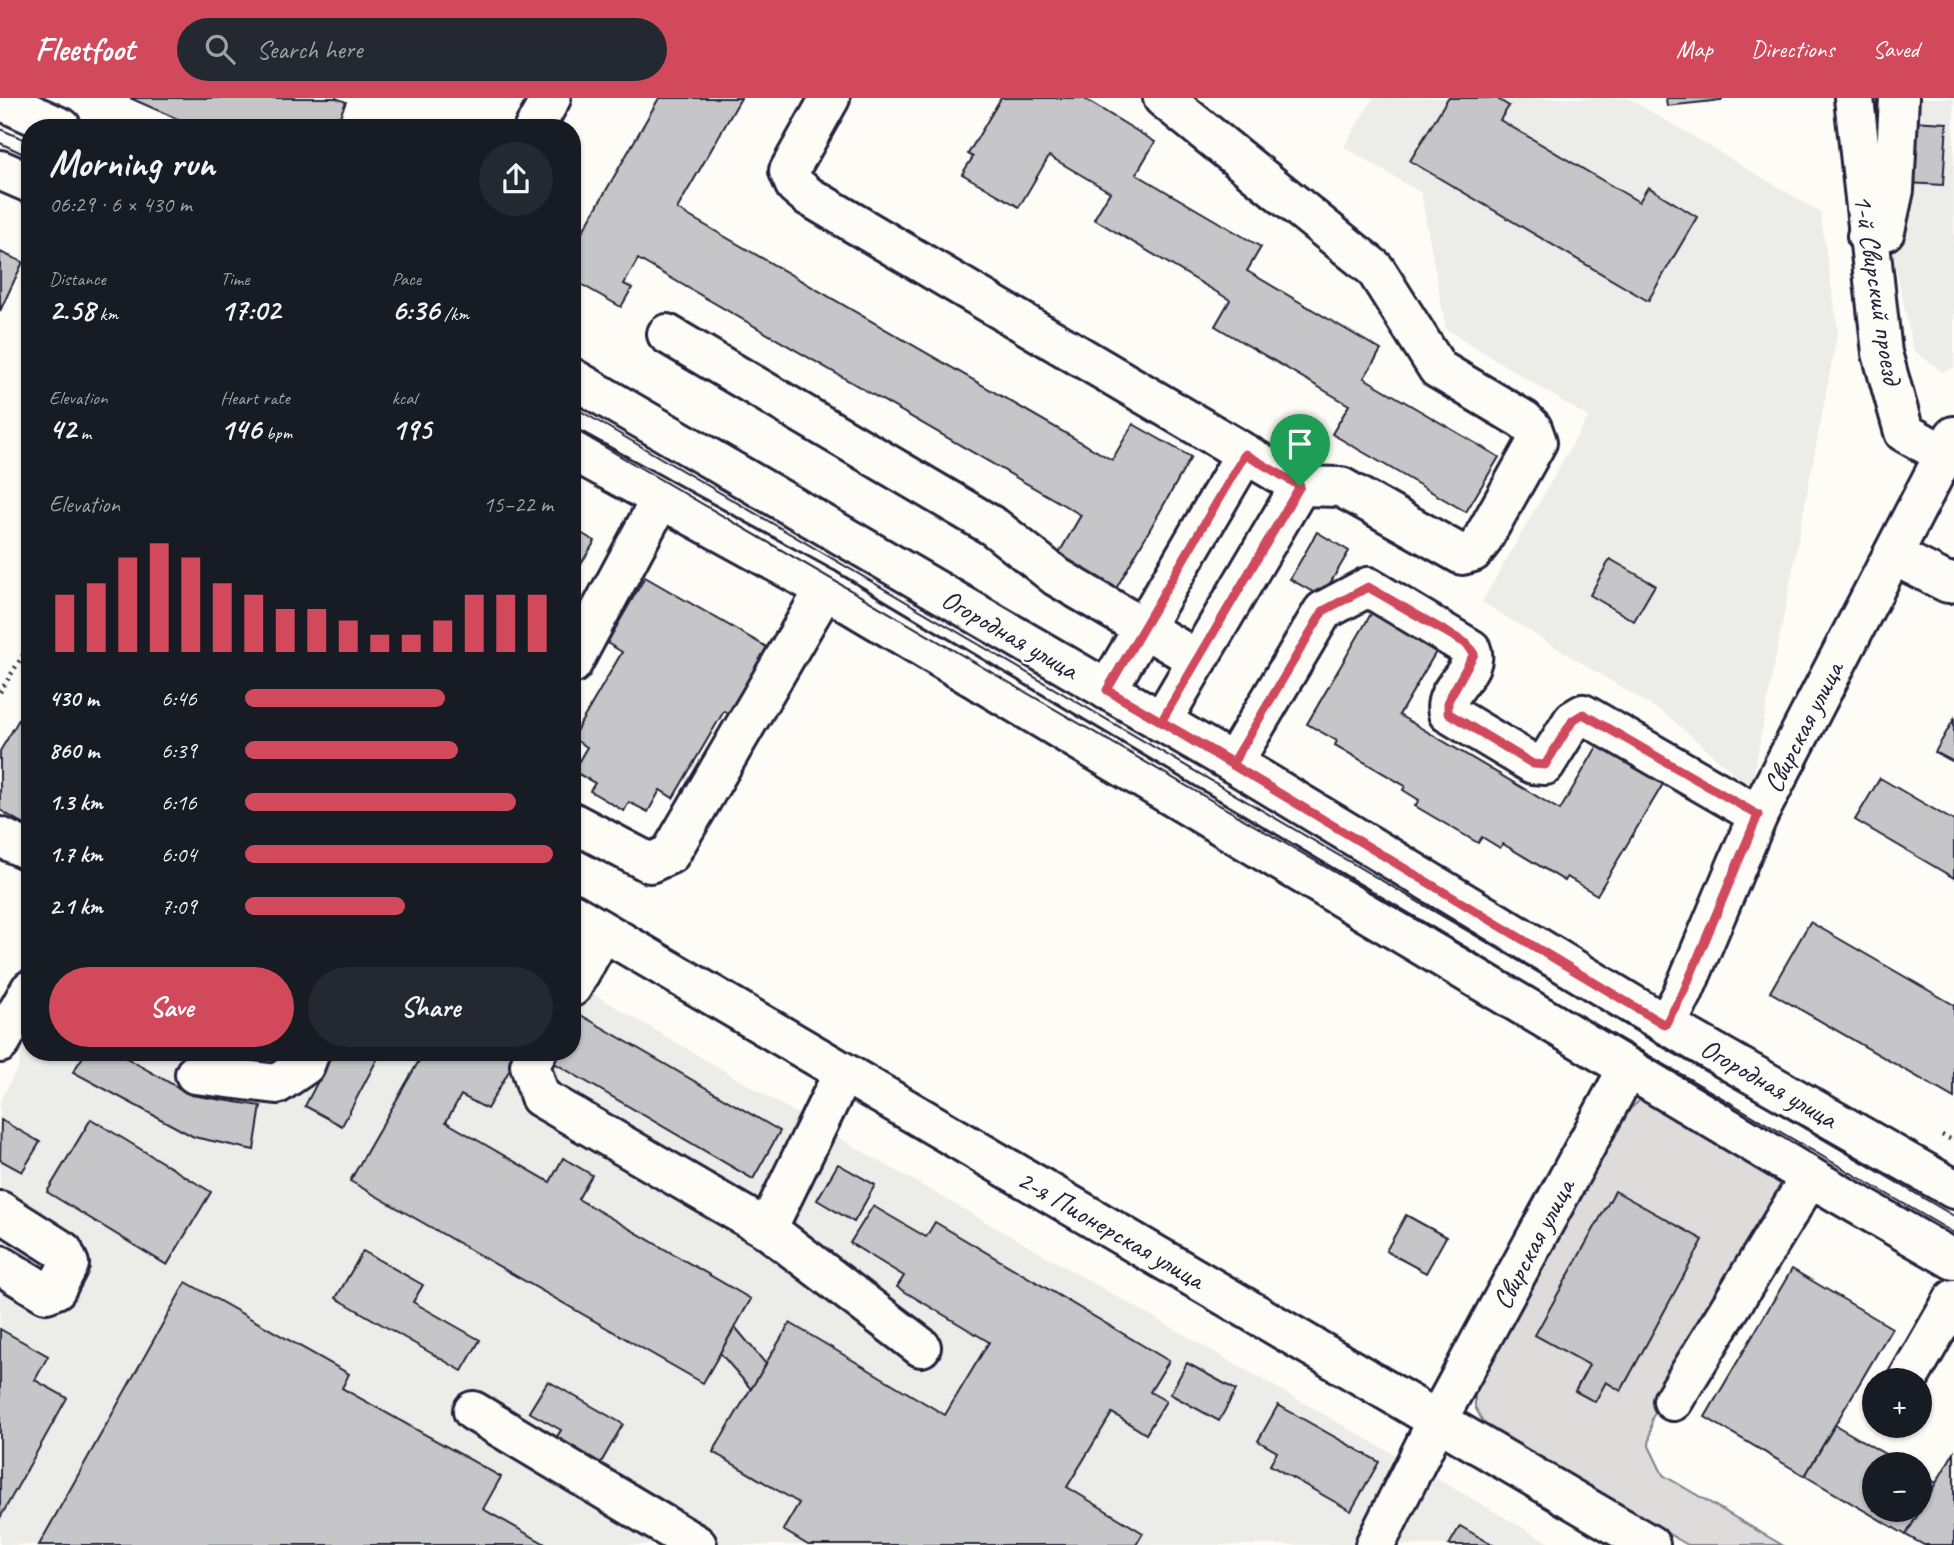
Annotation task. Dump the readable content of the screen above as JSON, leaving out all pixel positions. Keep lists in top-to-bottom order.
{
  "streets": {
    "street": [
      "1-й Свирский проезд",
      "Огородная улица",
      "Свирская улица",
      "2-я Пионерская улица"
    ]
  },
  "crossings": [
    ["1-й Свирский проезд", "Свирская улица"],
    ["Огородная улица", "Свирская улица"],
    ["Свирская улица", "2-я Пионерская улица"]
  ],
  "page": {
    "header": "Fleetfoot",
    "search": "Search here",
    "nav": ["Map", "Directions", "Saved"],
    "heading": ["Morning run", "06:29 · 6 × 430 m"],
    "stats": [
      ["Distance", "2.58 km"],
      ["Time", "17:02"],
      ["Pace", "6:36 /km"],
      ["Elevation", "42 m"],
      ["Heart rate", "146 bpm"],
      ["kcal", "195"]
    ],
    "chart": ["Elevation", "15–22 m"],
    "list": [
      {
        "name": "430 m",
        "note": "6:46"
      },
      {
        "name": "860 m",
        "note": "6:39"
      },
      {
        "name": "1.3 km",
        "note": "6:16"
      },
      {
        "name": "1.7 km",
        "note": "6:04"
      },
      {
        "name": "2.1 km",
        "note": "7:09"
      }
    ],
    "buttons": ["Save", "Share"],
    "map_buttons": ["+", "−"]
  }
}
